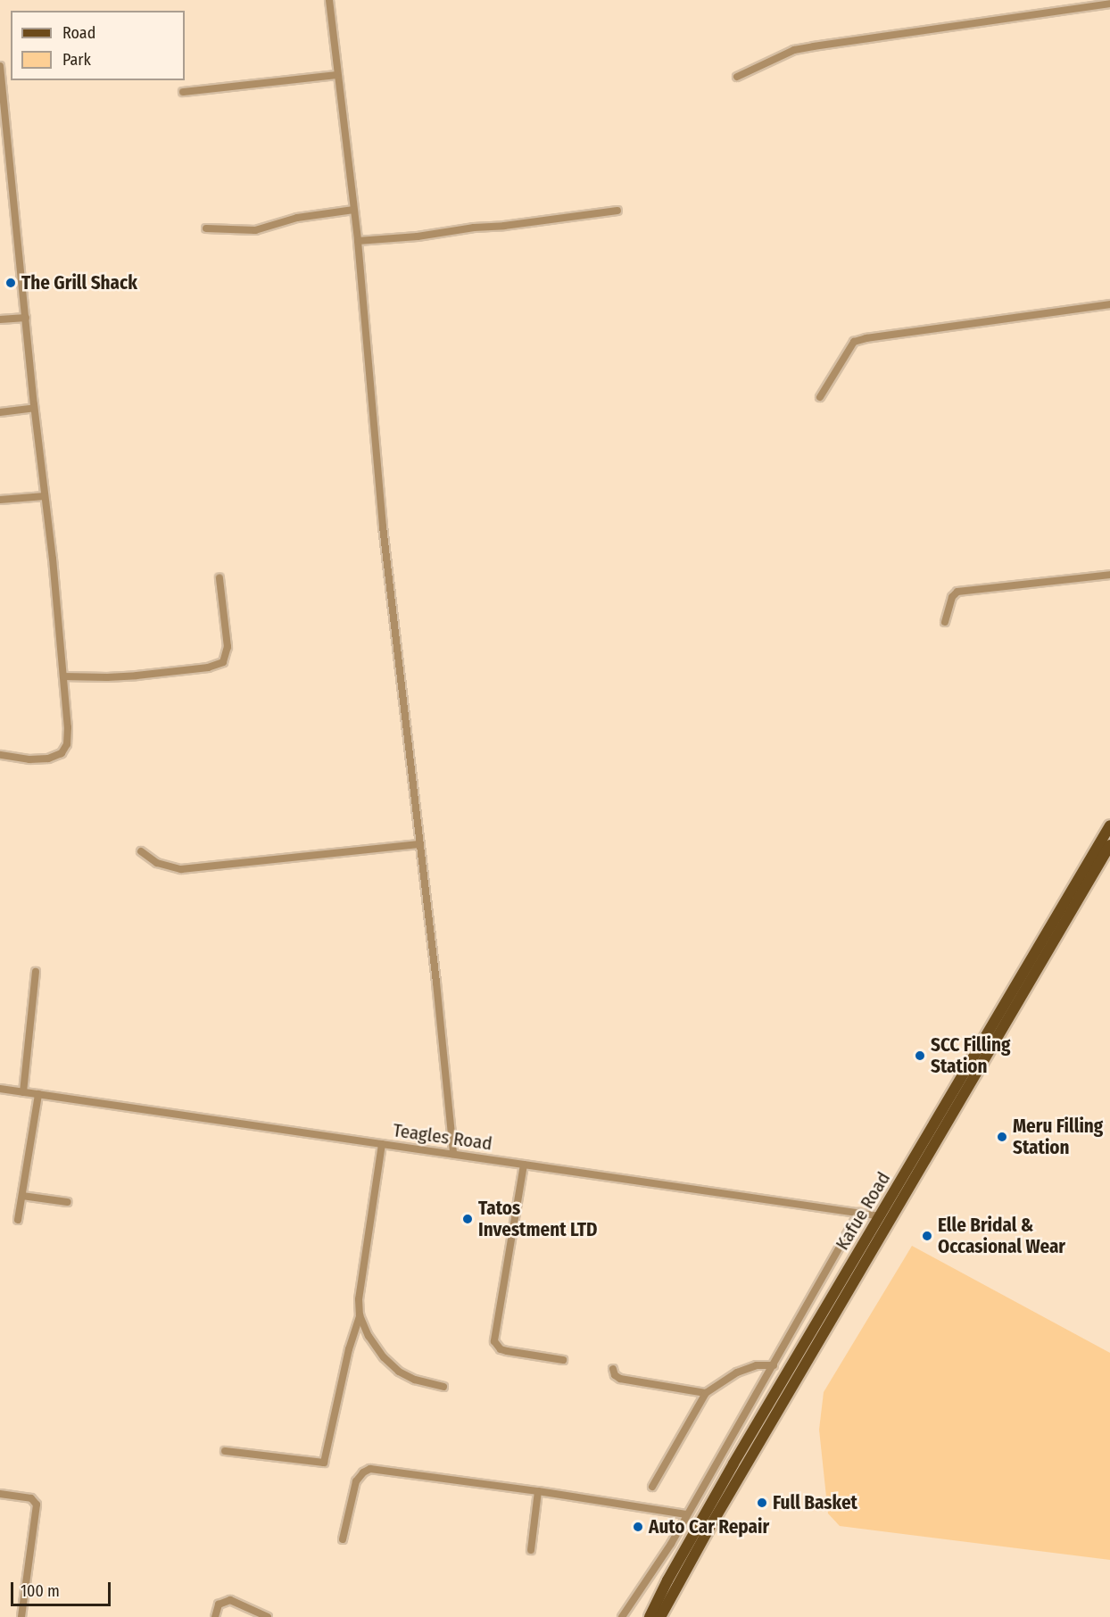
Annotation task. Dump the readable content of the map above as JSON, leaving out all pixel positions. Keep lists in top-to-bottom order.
{
  "streets": {
    "main road": ["Kafue Road"],
    "street": ["Teagles Road"]
  },
  "crossings": [
    ["Teagles Road", "Kafue Road"]
  ],
  "places": [
    "The Grill Shack",
    "SCC Filling Station",
    "Meru Filling Station",
    "Tatos Investment LTD",
    "Elle Bridal & Occasional Wear",
    "Full Basket",
    "Auto Car Repair"
  ],
  "legend": ["Road", "Park"],
  "scale_bar": "100 m"
}
